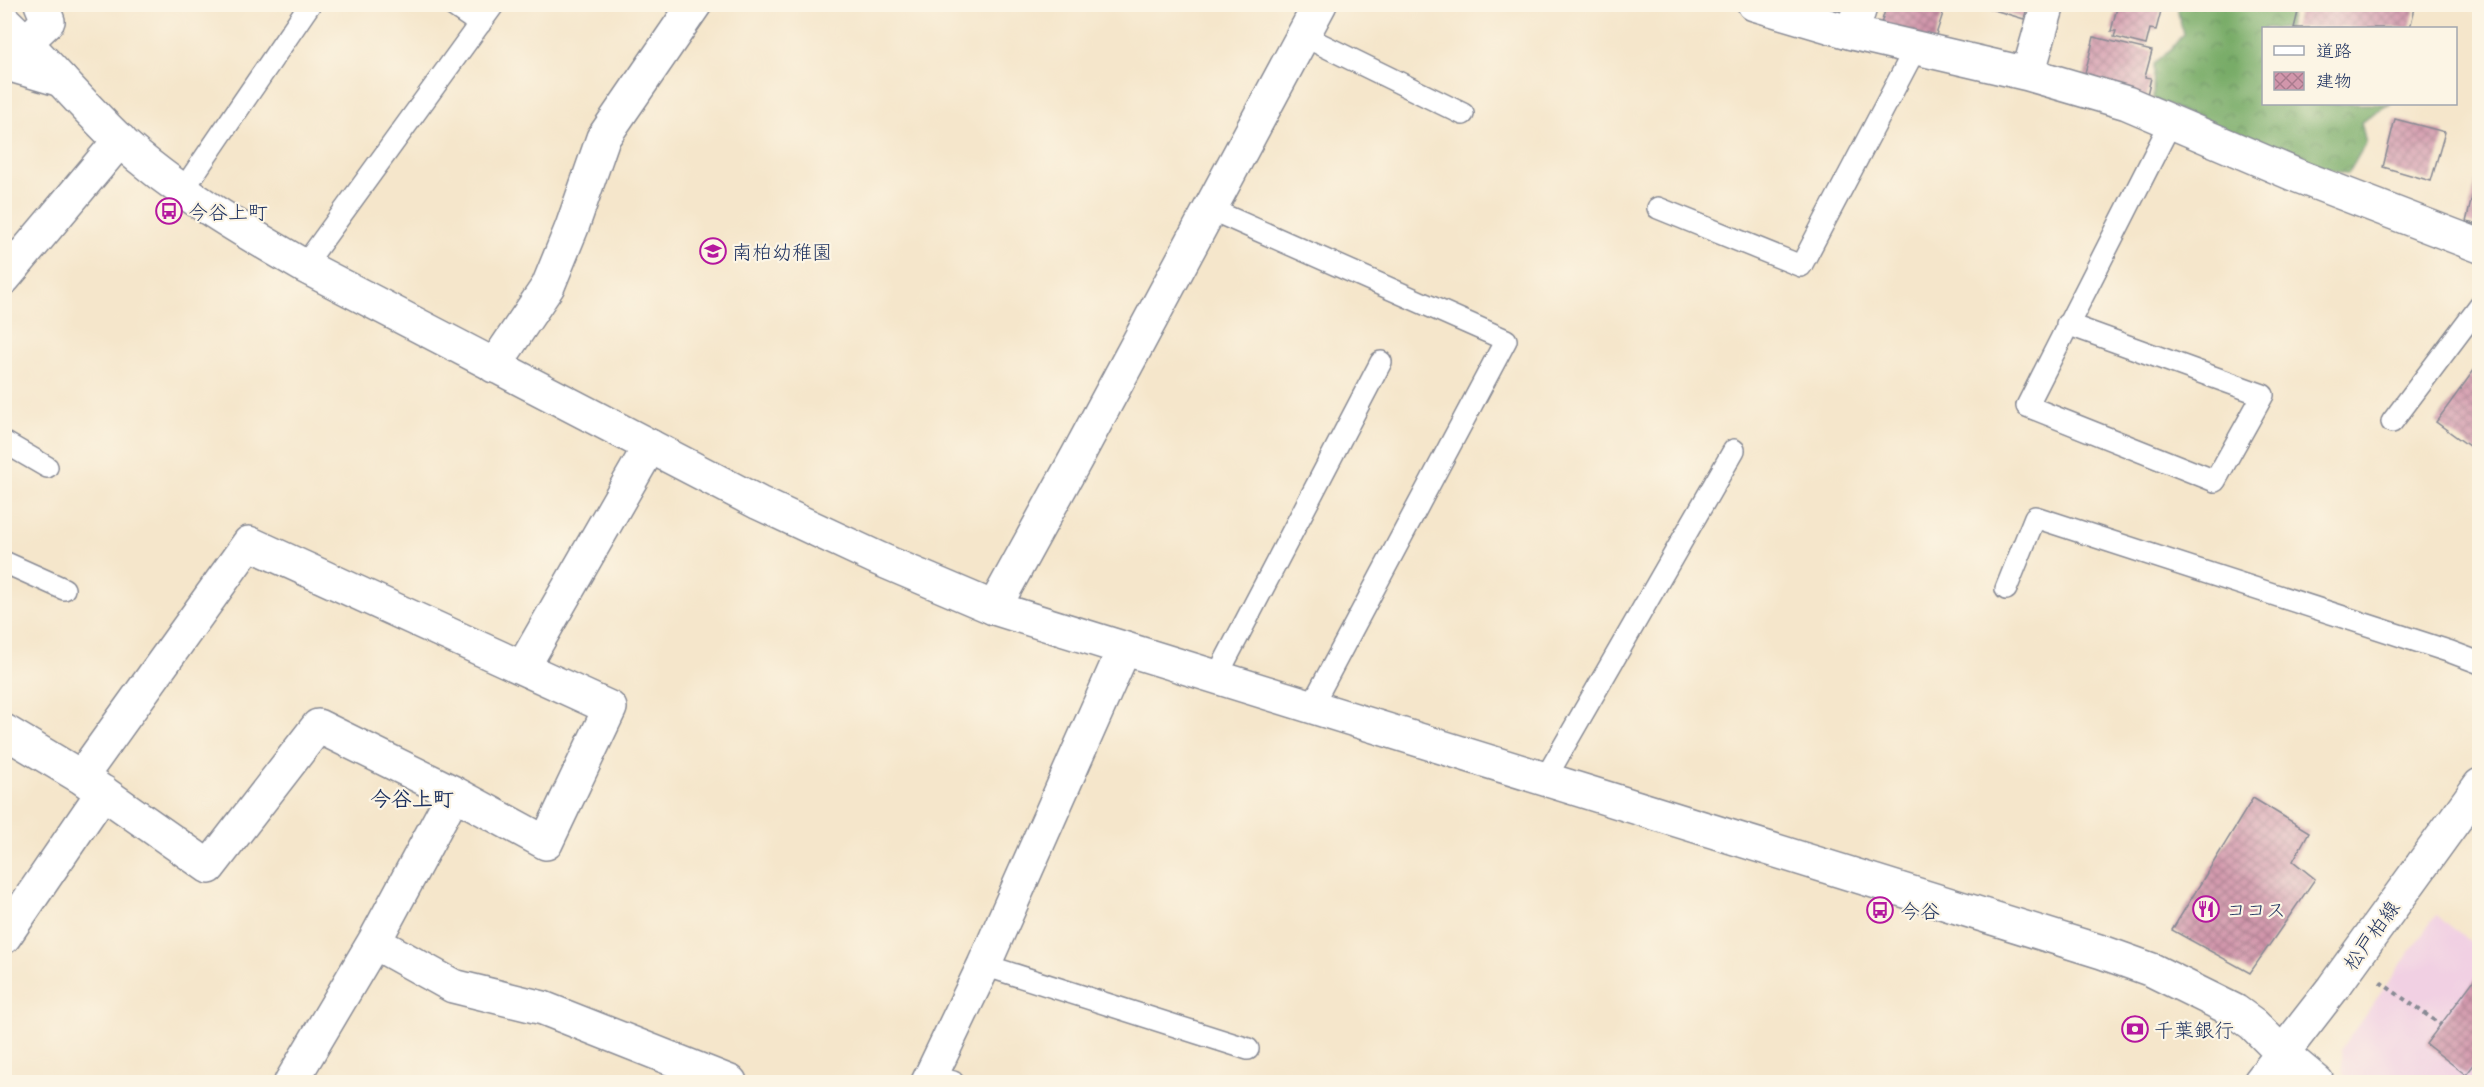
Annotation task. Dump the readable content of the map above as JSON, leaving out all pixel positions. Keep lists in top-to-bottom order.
{
  "streets": {
    "street": ["松戸柏線"]
  },
  "districts": ["今谷上町"],
  "places": {
    "bus stop": ["今谷上町", "今谷"],
    "school or university": ["南柏幼稚園"],
    "restaurant": ["ココス"],
    "bank": ["千葉銀行"]
  },
  "legend": ["道路", "建物"]
}
